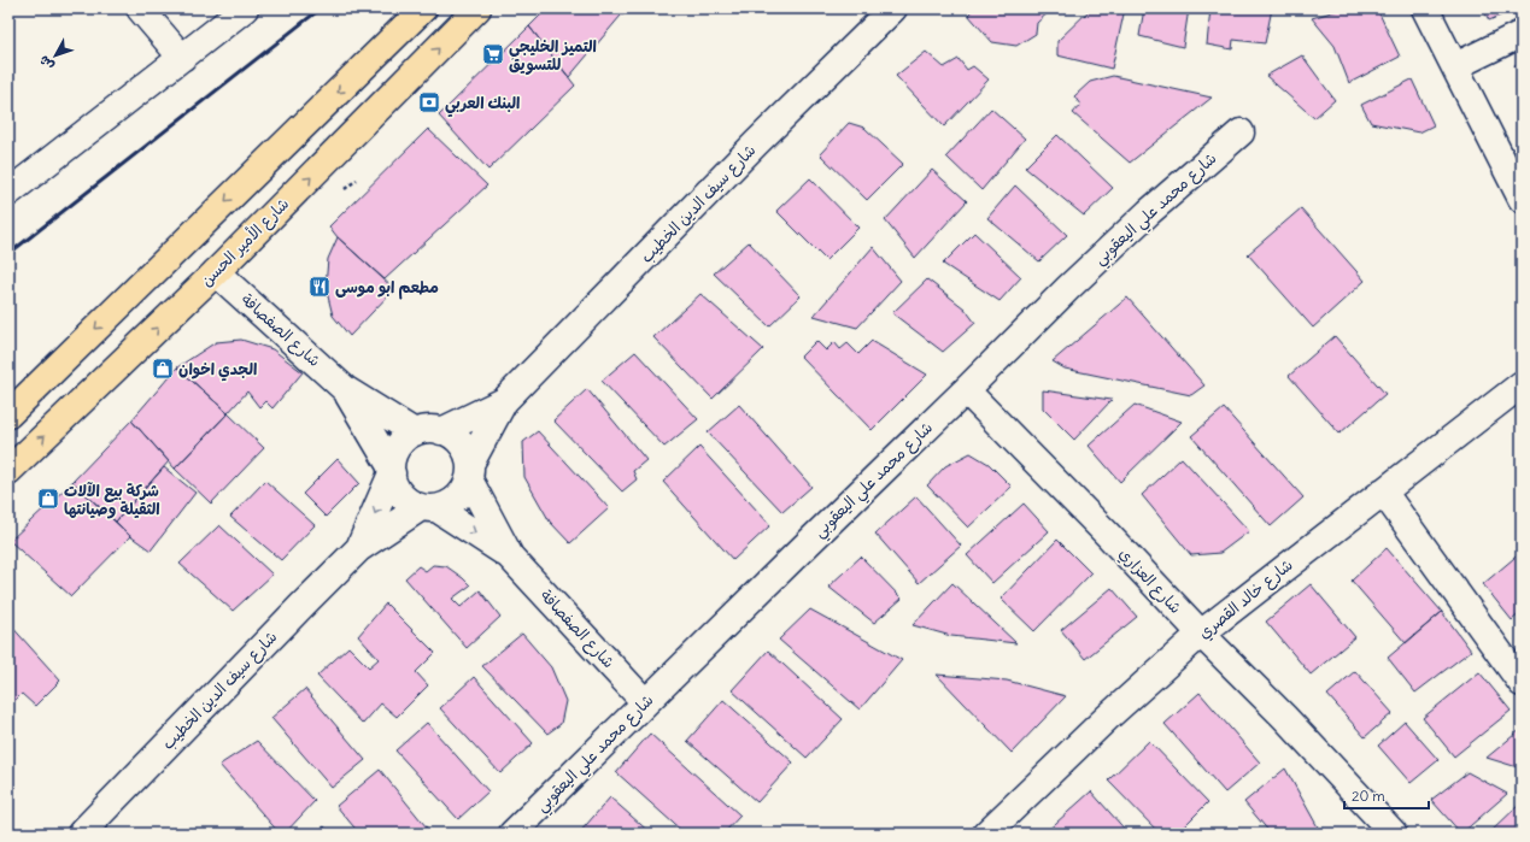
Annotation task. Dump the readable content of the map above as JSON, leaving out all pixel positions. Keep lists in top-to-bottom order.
{
  "streets": {
    "highway": ["شارع الأمير الحسن"],
    "street": [
      "شارع سيف الدين الخطيب",
      "شارع محمد علي اليعقوبي",
      "شارع الصفصافة",
      "شارع العزاري",
      "شارع خالد القصري"
    ]
  },
  "crossings": [
    ["شارع سيف الدين الخطيب", "شارع الصفصافة"],
    ["شارع محمد علي اليعقوبي", "شارع الصفصافة"],
    ["شارع محمد علي اليعقوبي", "شارع العزاري"],
    ["شارع الأمير الحسن", "شارع الصفصافة"],
    ["شارع العزاري", "شارع خالد القصري"]
  ],
  "places": {
    "supermarket": ["التميز الخليجي للتسويق"],
    "bank": ["البنك العربي"],
    "restaurant": ["مطعم ابو موسى"],
    "shop": ["الجدي اخوان", "شركة بيع الآلات الثقيلة وصيانتها"]
  },
  "scale_bar": "20 m",
  "north": "bottom left"
}
